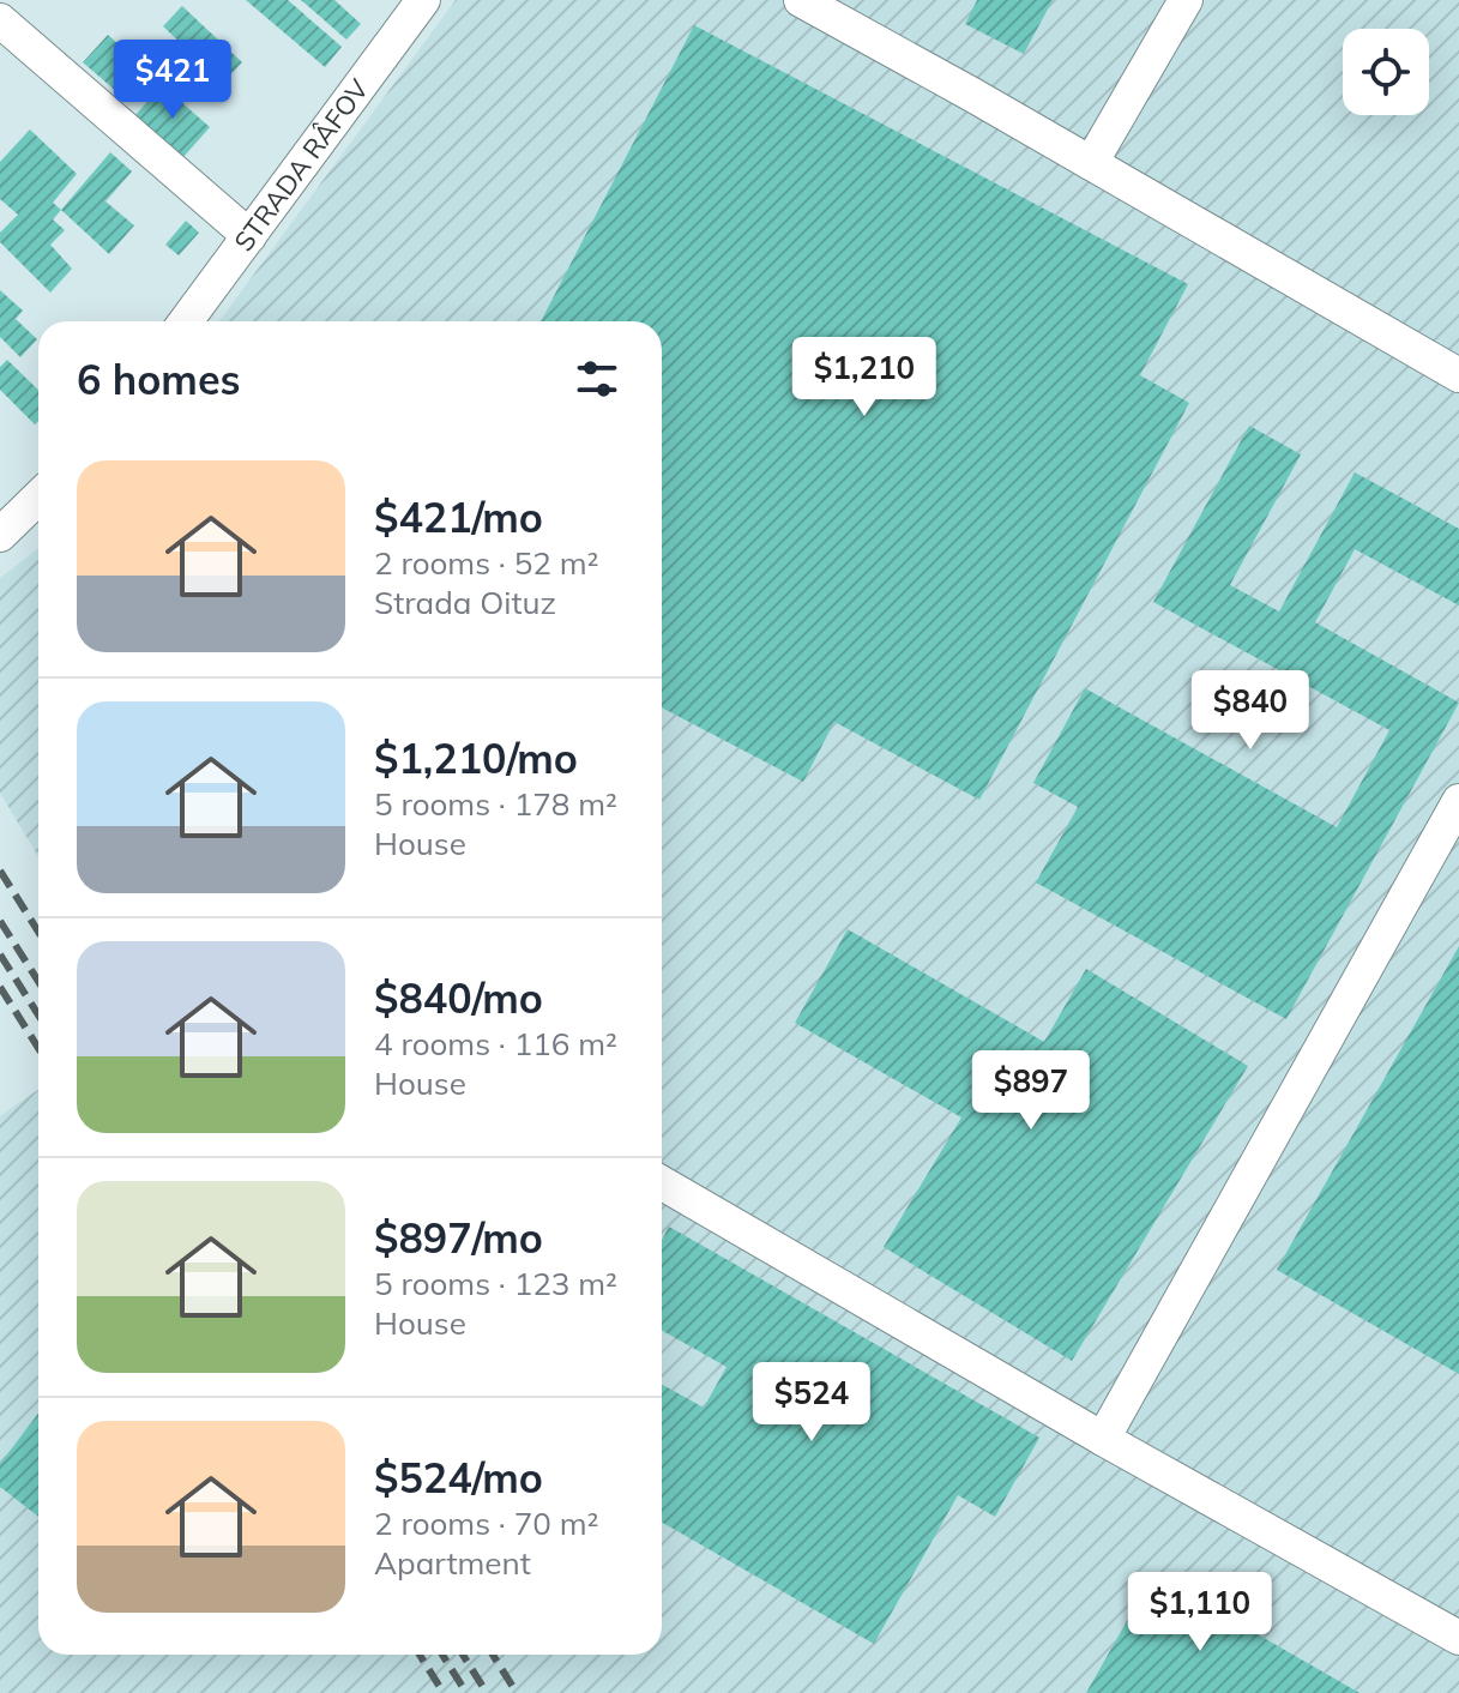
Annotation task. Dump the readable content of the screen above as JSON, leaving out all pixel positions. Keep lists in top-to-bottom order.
{
  "streets": {
    "street": ["STRADA RÂFOV"]
  },
  "page": {
    "price": [
      "$421",
      "$1,210",
      "$840",
      "$897",
      "$524",
      "$1,110"
    ],
    "heading": "6 homes",
    "list": [
      {
        "name": "$421/mo",
        "note": "2 rooms · 52 m² · Strada Oituz"
      },
      {
        "name": "$1,210/mo",
        "note": "5 rooms · 178 m² · House"
      },
      {
        "name": "$840/mo",
        "note": "4 rooms · 116 m² · House"
      },
      {
        "name": "$897/mo",
        "note": "5 rooms · 123 m² · House"
      },
      {
        "name": "$524/mo",
        "note": "2 rooms · 70 m² · Apartment"
      }
    ]
  }
}
